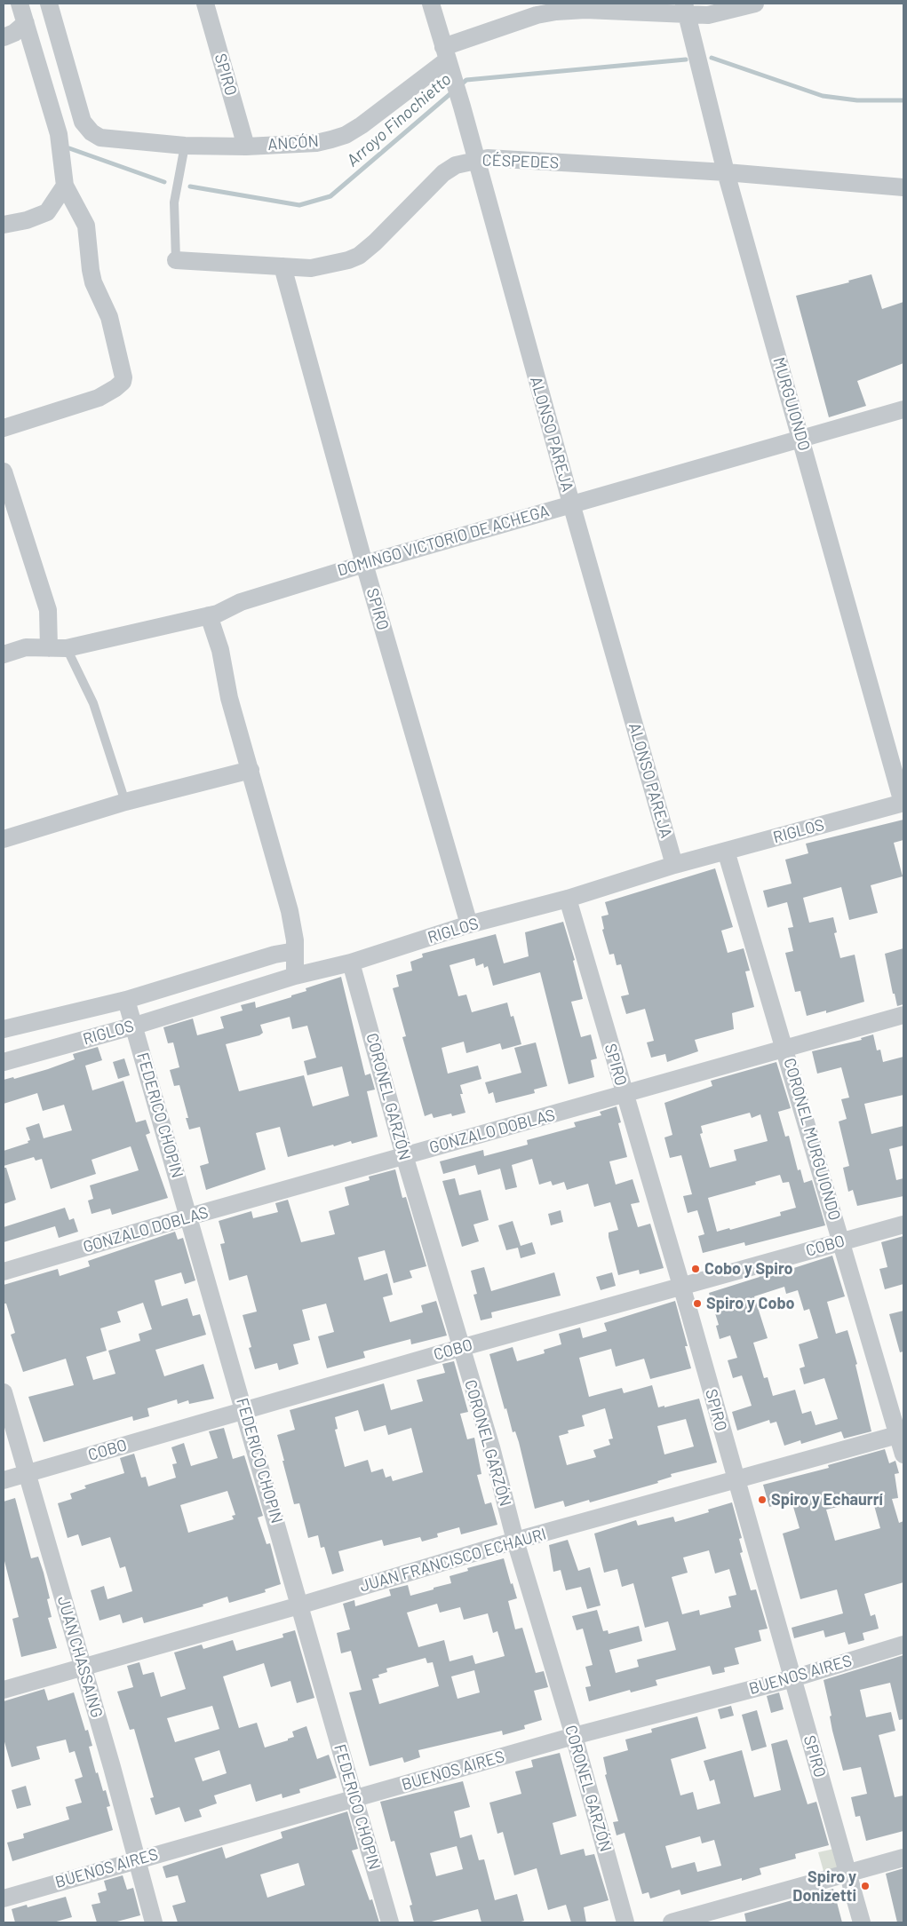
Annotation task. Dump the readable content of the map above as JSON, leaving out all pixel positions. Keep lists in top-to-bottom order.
{
  "streets": {
    "street": [
      "SPIRO",
      "ANCÓN",
      "CÉSPEDES",
      "MURGUIONDO",
      "ALONSO PAREJA",
      "DOMINGO VICTORIO DE ACHEGA",
      "RIGLOS",
      "CORONEL GARZÓN",
      "FEDERICO CHOPIN",
      "GONZALO DOBLAS",
      "CORONEL MURGUIONDO",
      "COBO",
      "JUAN FRANCISCO ECHAURI",
      "JUAN CHASSAING",
      "BUENOS AIRES"
    ]
  },
  "crossings": [
    ["SPIRO", "ANCÓN"],
    ["SPIRO", "CÉSPEDES"],
    ["SPIRO", "DOMINGO VICTORIO DE ACHEGA"],
    ["SPIRO", "RIGLOS"],
    ["SPIRO", "GONZALO DOBLAS"],
    ["SPIRO", "COBO"],
    ["SPIRO", "JUAN FRANCISCO ECHAURI"],
    ["SPIRO", "BUENOS AIRES"],
    ["ANCÓN", "MURGUIONDO"],
    ["ANCÓN", "ALONSO PAREJA"],
    ["CÉSPEDES", "MURGUIONDO"],
    ["CÉSPEDES", "ALONSO PAREJA"],
    ["MURGUIONDO", "DOMINGO VICTORIO DE ACHEGA"],
    ["MURGUIONDO", "RIGLOS"],
    ["ALONSO PAREJA", "DOMINGO VICTORIO DE ACHEGA"],
    ["ALONSO PAREJA", "RIGLOS"],
    ["RIGLOS", "CORONEL GARZÓN"],
    ["RIGLOS", "FEDERICO CHOPIN"],
    ["RIGLOS", "CORONEL MURGUIONDO"],
    ["CORONEL GARZÓN", "GONZALO DOBLAS"],
    ["CORONEL GARZÓN", "COBO"],
    ["CORONEL GARZÓN", "JUAN FRANCISCO ECHAURI"],
    ["CORONEL GARZÓN", "BUENOS AIRES"],
    ["FEDERICO CHOPIN", "GONZALO DOBLAS"],
    ["FEDERICO CHOPIN", "COBO"],
    ["FEDERICO CHOPIN", "JUAN FRANCISCO ECHAURI"],
    ["FEDERICO CHOPIN", "BUENOS AIRES"],
    ["GONZALO DOBLAS", "CORONEL MURGUIONDO"],
    ["CORONEL MURGUIONDO", "COBO"],
    ["CORONEL MURGUIONDO", "JUAN FRANCISCO ECHAURI"],
    ["COBO", "JUAN CHASSAING"],
    ["JUAN FRANCISCO ECHAURI", "JUAN CHASSAING"],
    ["JUAN CHASSAING", "BUENOS AIRES"]
  ],
  "water": ["Arroyo Finochietto"],
  "places": [
    "Cobo y Spiro",
    "Spiro y Cobo",
    "Spiro y Echaurrí",
    "Spiro y Donizetti"
  ]
}
